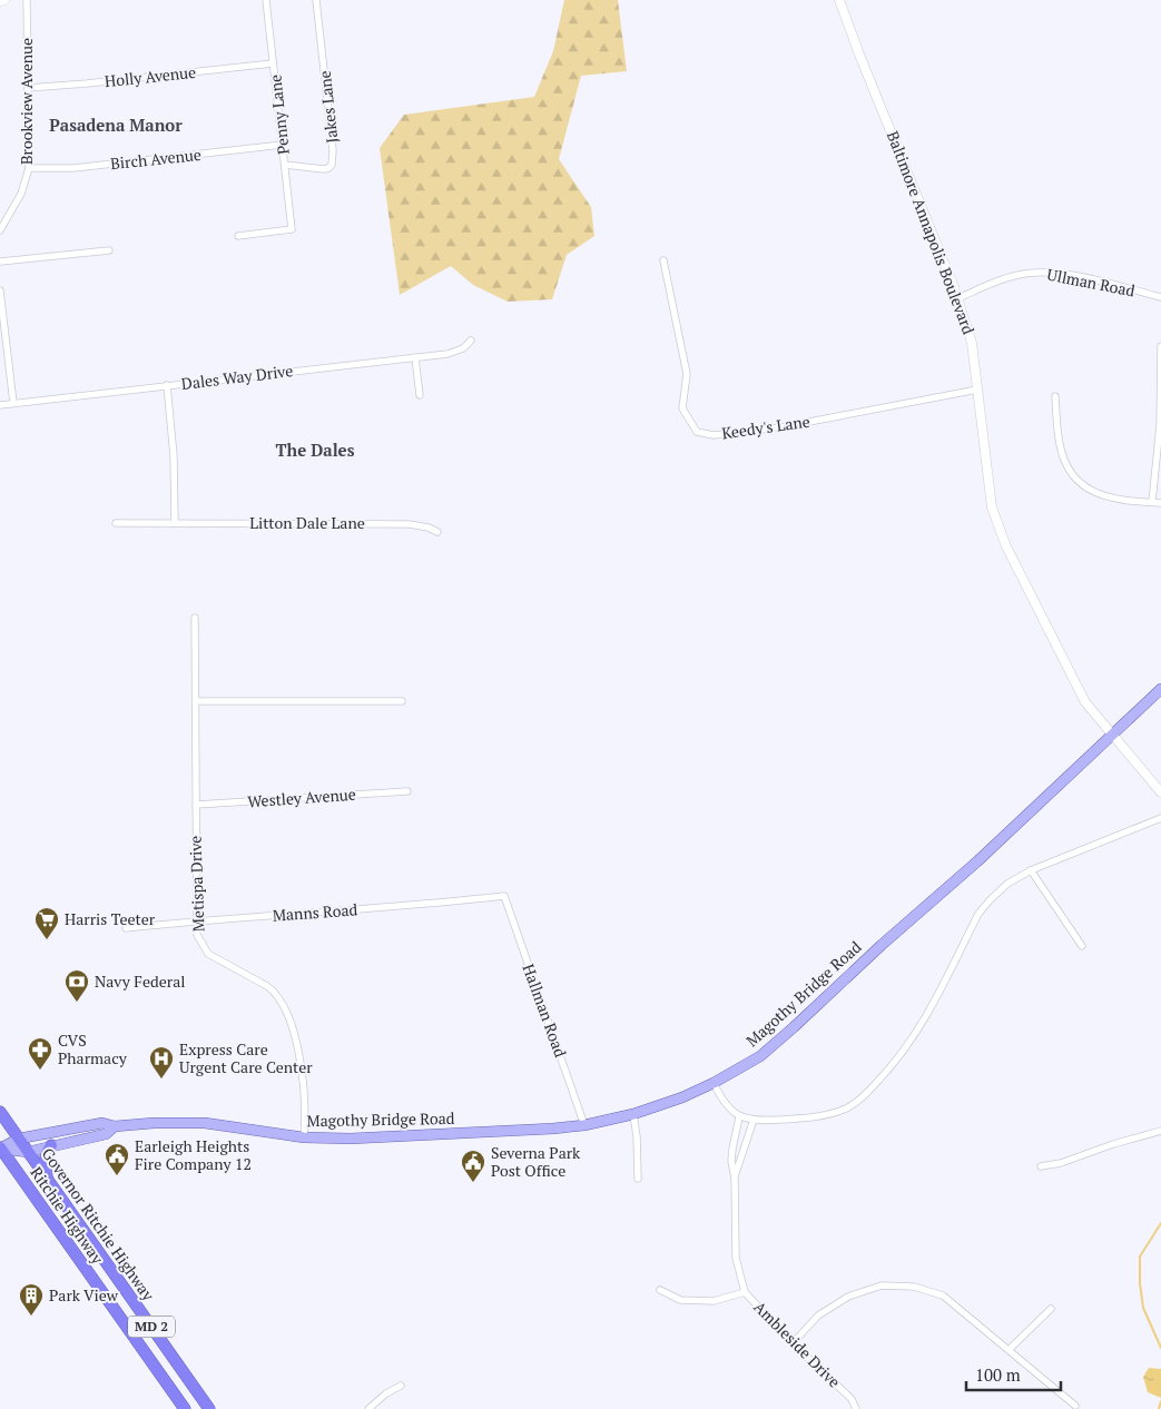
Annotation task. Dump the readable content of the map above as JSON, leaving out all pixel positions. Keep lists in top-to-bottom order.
{
  "streets": {
    "highway": ["Ritchie Highway", "Governor Ritchie Highway", "MD 2"],
    "main road": ["Baltimore Annapolis Boulevard", "Magothy Bridge Road"],
    "street": [
      "Holly Avenue",
      "Brookview Avenue",
      "Jakes Lane",
      "Penny Lane",
      "Birch Avenue",
      "Ullman Road",
      "Dales Way Drive",
      "Keedy's Lane",
      "Litton Dale Lane",
      "Westley Avenue",
      "Metispa Drive",
      "Manns Road",
      "Hallman Road",
      "Ambleside Drive"
    ]
  },
  "crossings": [
    ["Holly Avenue", "Brookview Avenue"],
    ["Holly Avenue", "Penny Lane"],
    ["Brookview Avenue", "Birch Avenue"],
    ["Jakes Lane", "Penny Lane"],
    ["Penny Lane", "Birch Avenue"],
    ["Baltimore Annapolis Boulevard", "Ullman Road"],
    ["Baltimore Annapolis Boulevard", "Keedy's Lane"],
    ["Baltimore Annapolis Boulevard", "Magothy Bridge Road"],
    ["Westley Avenue", "Metispa Drive"],
    ["Metispa Drive", "Manns Road"],
    ["Metispa Drive", "Magothy Bridge Road"],
    ["Manns Road", "Hallman Road"],
    ["Magothy Bridge Road", "Hallman Road"],
    ["Magothy Bridge Road", "Ritchie Highway"],
    ["Magothy Bridge Road", "Governor Ritchie Highway"]
  ],
  "districts": ["Pasadena Manor", "The Dales"],
  "places": {
    "supermarket": ["Harris Teeter"],
    "bank": ["Navy Federal"],
    "pharmacy": ["CVS Pharmacy"],
    "hospital": ["Express Care Urgent Care Center"],
    "public building": ["Earleigh Heights Fire Company 12", "Severna Park Post Office"],
    "building": ["Park View"]
  },
  "scale_bar": "100 m"
}
